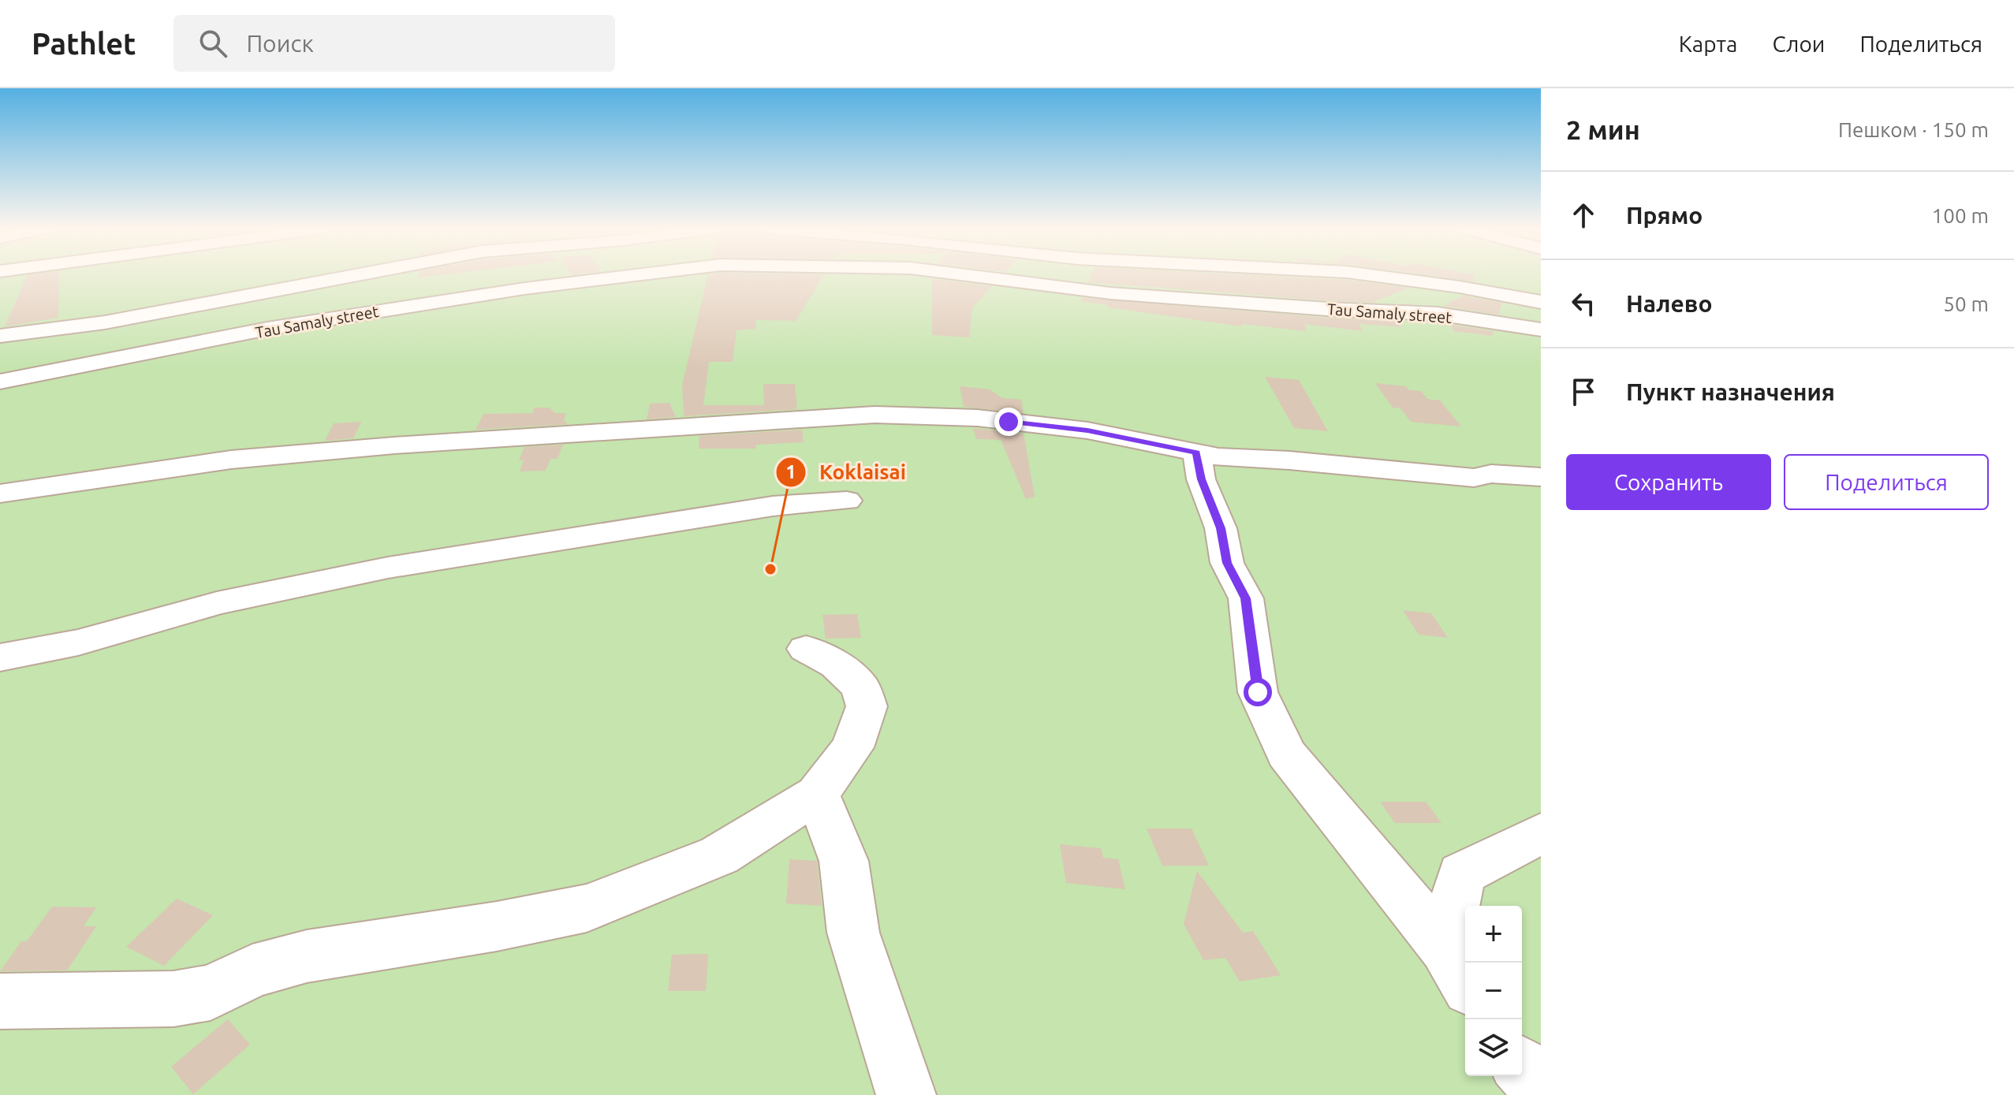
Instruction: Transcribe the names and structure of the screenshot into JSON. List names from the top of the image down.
{
  "streets": {
    "street": ["Tau Samaly street"]
  },
  "places": ["Koklaisai"],
  "page": {
    "header": "Pathlet",
    "search": "Поиск",
    "nav": ["Карта", "Слои", "Поделиться"],
    "heading": ["2 мин", "Пешком · 150 m"],
    "list": [
      ["Прямо", "100 m"],
      ["Налево", "50 m"],
      "Пункт назначения"
    ],
    "buttons": ["Сохранить", "Поделиться"],
    "map_buttons": ["+", "−"]
  }
}
